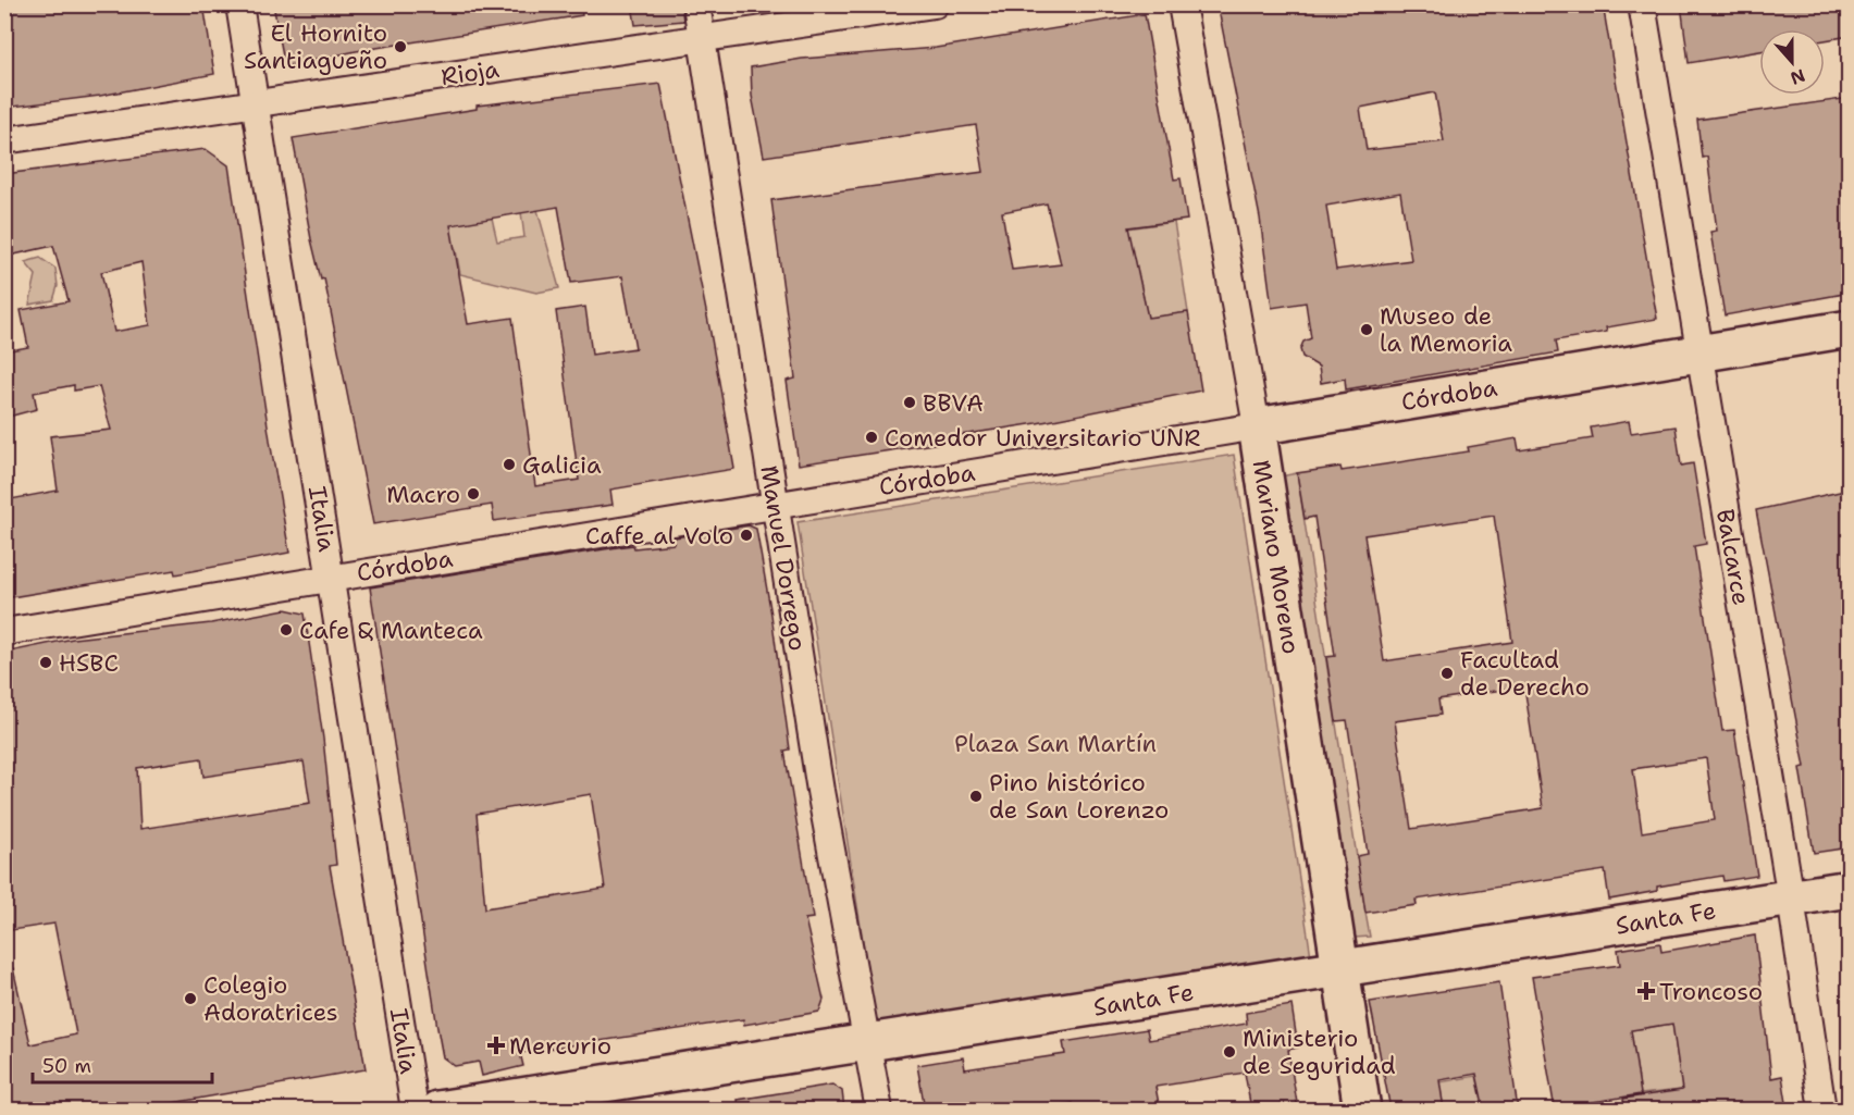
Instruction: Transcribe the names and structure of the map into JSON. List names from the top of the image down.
{
  "streets": {
    "main road": ["Córdoba", "Mariano Moreno", "Santa Fe"],
    "street": [
      "Rioja",
      "Italia",
      "Balcarce",
      "Manuel Dorrego"
    ]
  },
  "crossings": [
    ["Rioja", "Italia"],
    ["Rioja", "Manuel Dorrego"],
    ["Córdoba", "Italia"],
    ["Córdoba", "Mariano Moreno"],
    ["Córdoba", "Balcarce"],
    ["Córdoba", "Manuel Dorrego"],
    ["Mariano Moreno", "Santa Fe"],
    ["Balcarce", "Santa Fe"],
    ["Manuel Dorrego", "Santa Fe"]
  ],
  "parks": ["Plaza San Martín"],
  "places": {
    "other": [
      "El Hornito Santiagueño",
      "Museo de la Memoria",
      "BBVA",
      "Comedor Universitario UNR",
      "Galicia",
      "Macro",
      "Caffe al Volo",
      "Cafe & Manteca",
      "HSBC",
      "Facultad de Derecho",
      "Pino histórico de San Lorenzo",
      "Colegio Adoratrices",
      "Ministerio de Seguridad"
    ],
    "health": ["Troncoso", "Mercurio"]
  },
  "scale_bar": "50 m",
  "north": "bottom"
}
